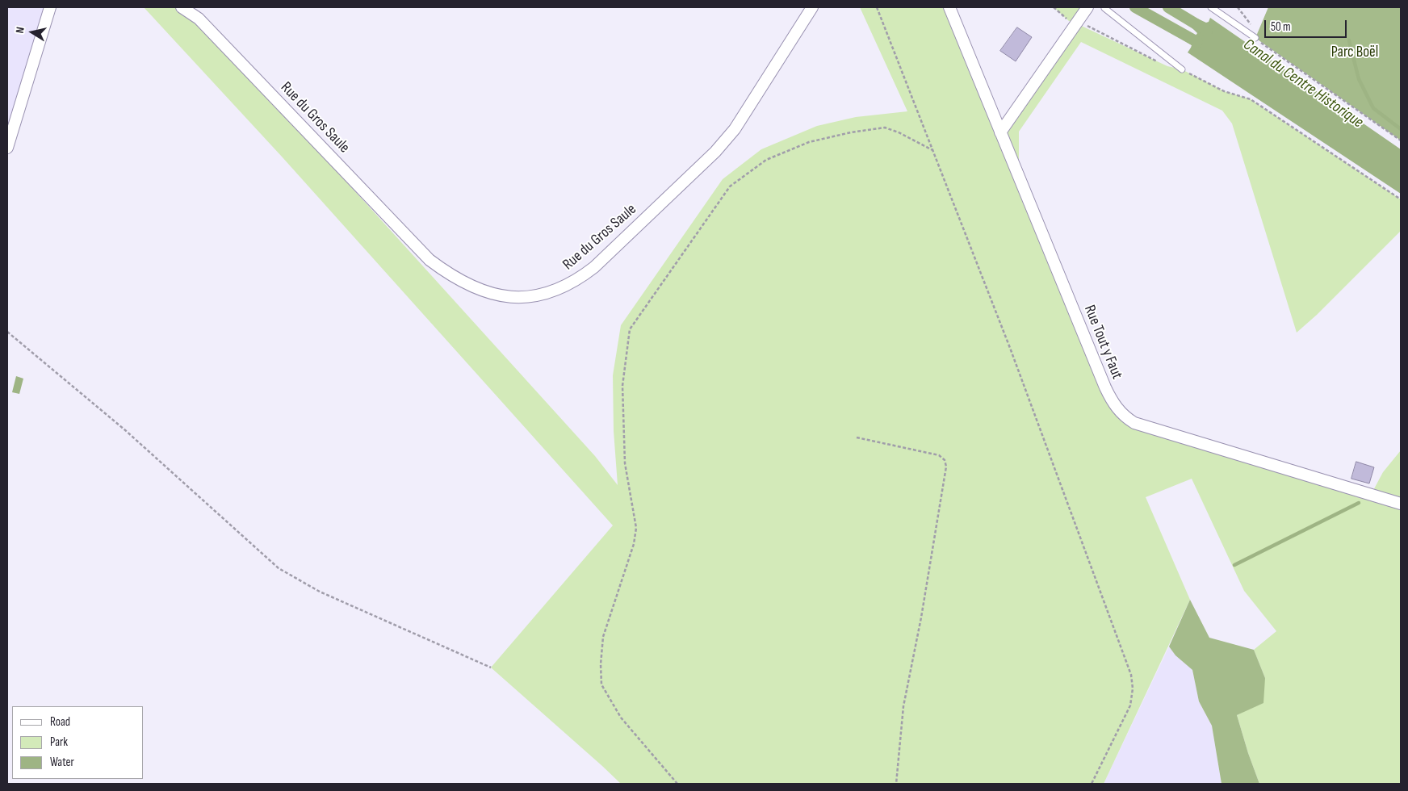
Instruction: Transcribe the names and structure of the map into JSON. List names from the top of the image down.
{
  "streets": {
    "street": ["Rue du Gros Saule", "Rue Tout y Faut"]
  },
  "water": ["Canal du Centre Historique"],
  "parks": ["Parc Boël"],
  "legend": ["Road", "Park", "Water"],
  "scale_bar": "50 m",
  "north": "left"
}
